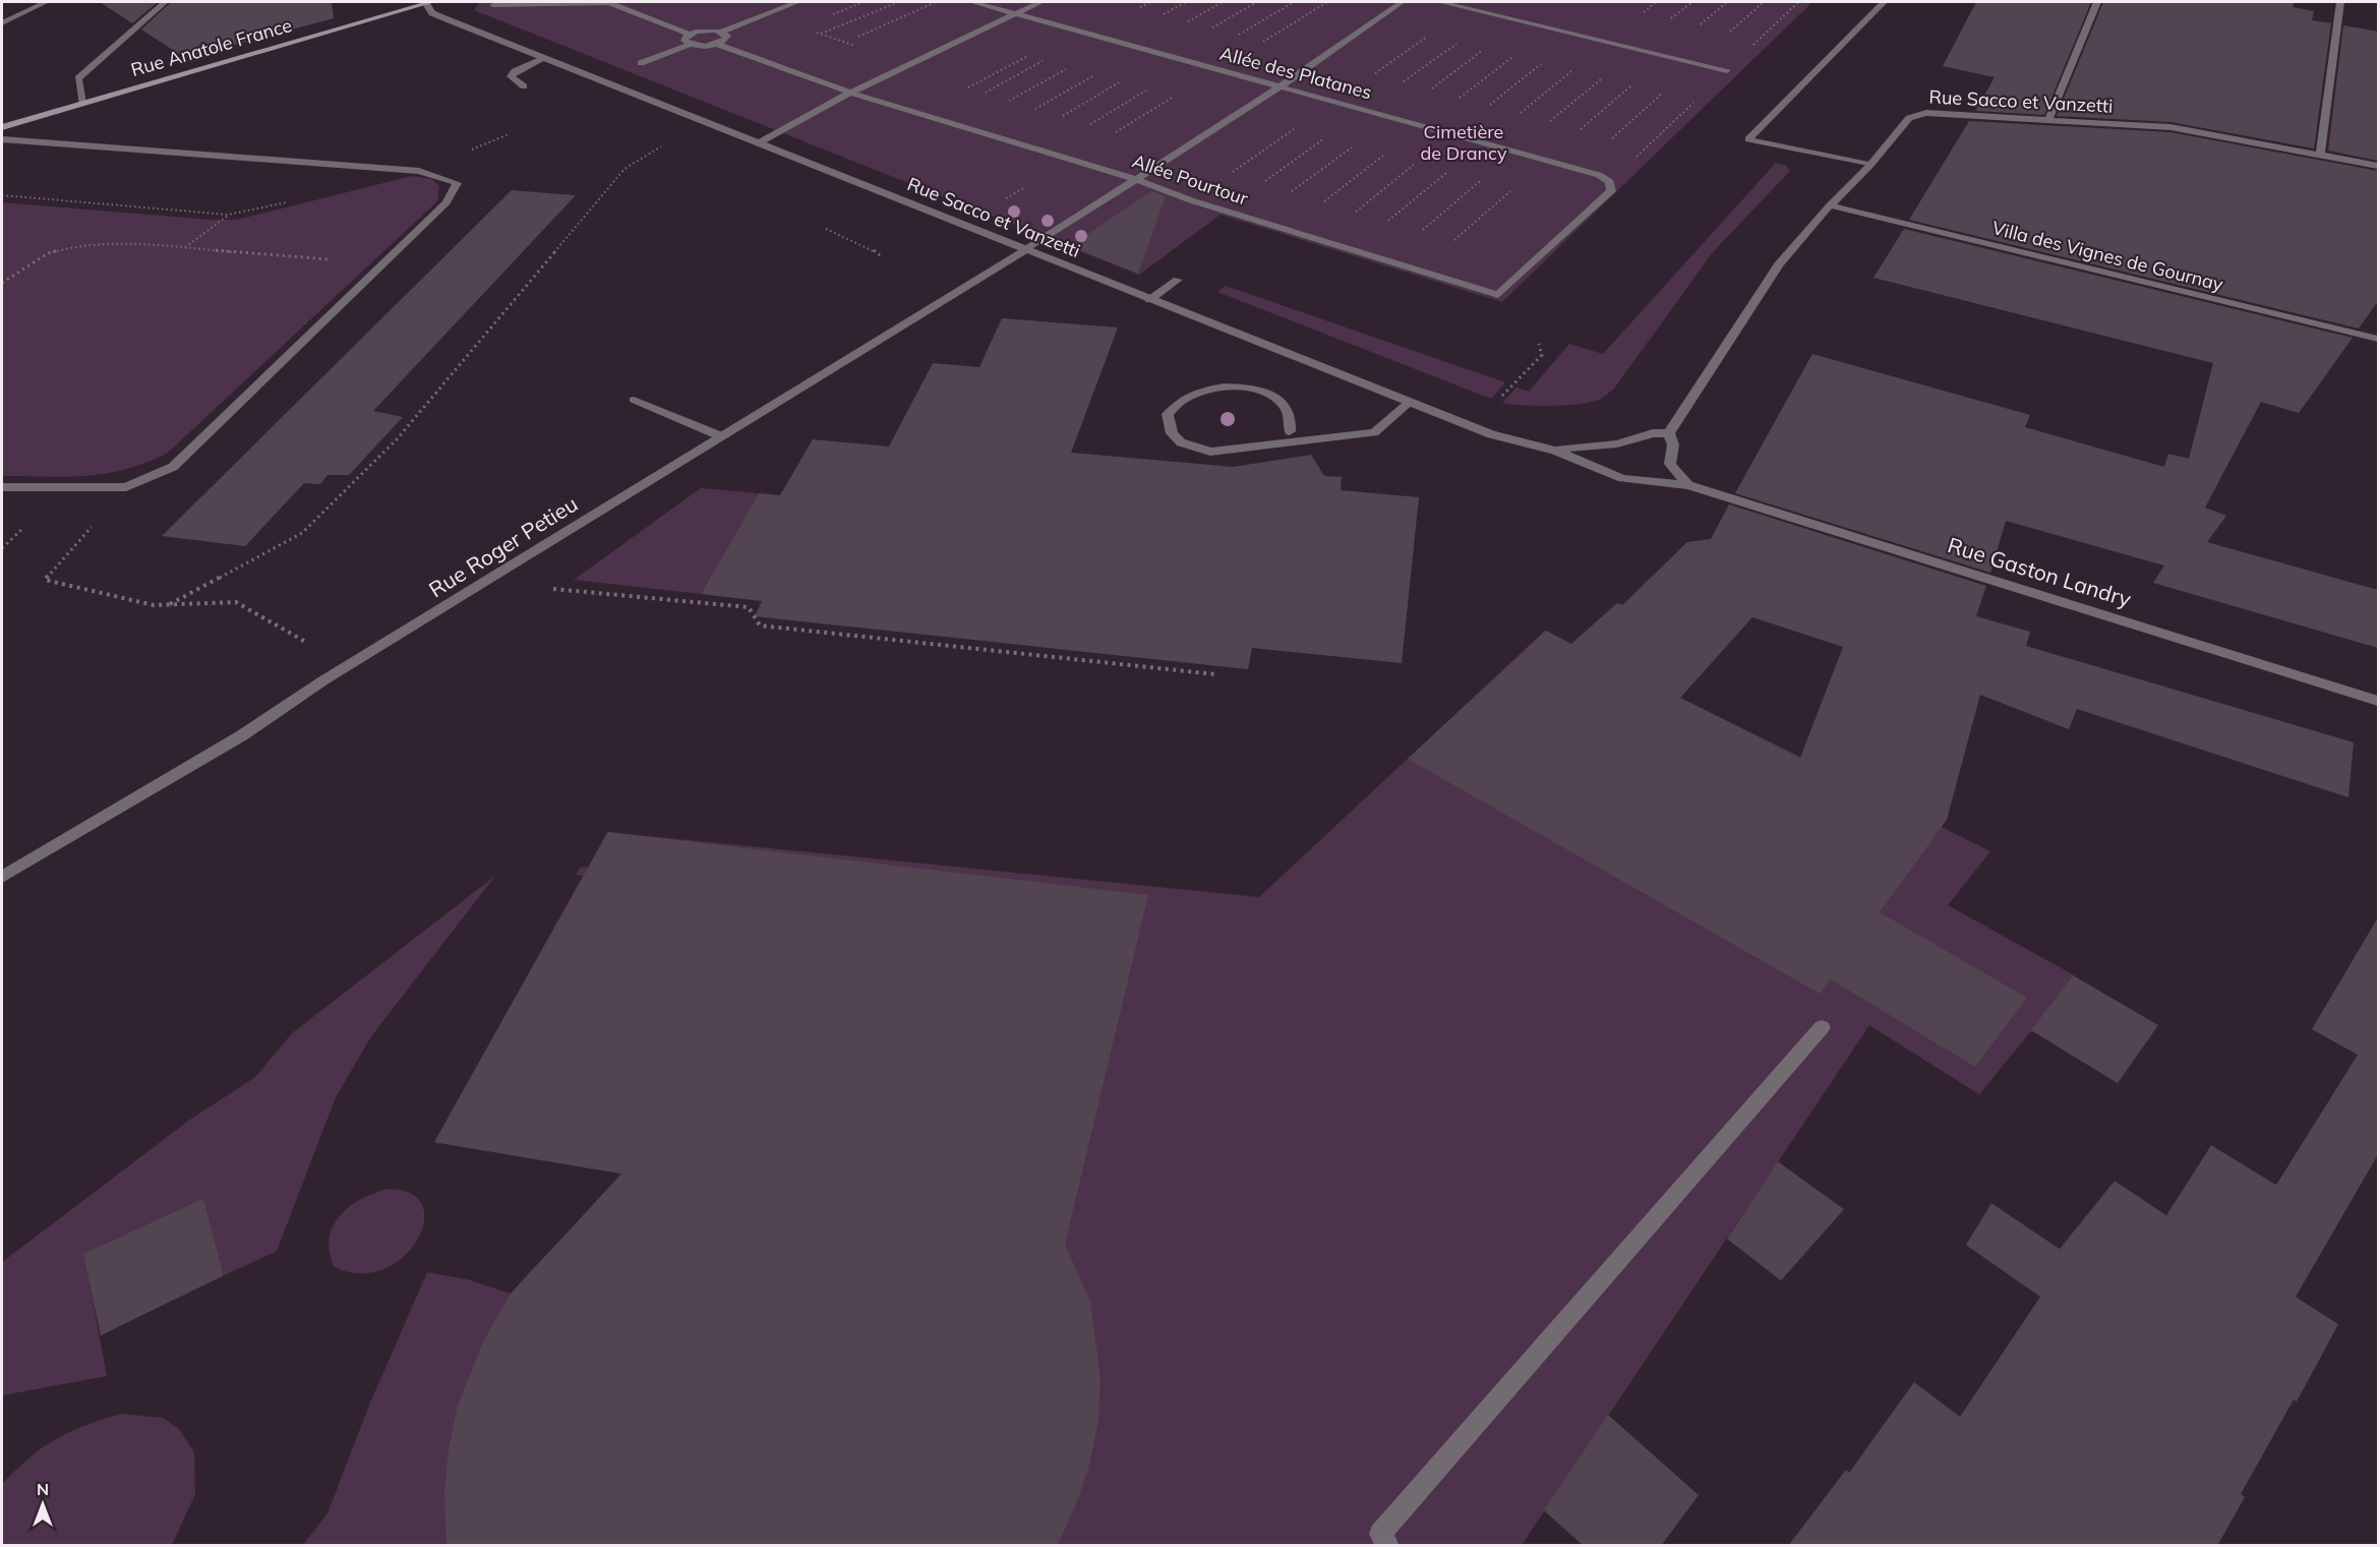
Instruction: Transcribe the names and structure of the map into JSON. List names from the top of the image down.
{
  "streets": {
    "main road": ["Rue Anatole France"],
    "street": [
      "Allée des Platanes",
      "Rue Sacco et Vanzetti",
      "Allée Pourtour",
      "Villa des Vignes de Gournay",
      "Rue Roger Petieu",
      "Rue Gaston Landry"
    ]
  },
  "crossings": [
    ["Rue Anatole France", "Rue Sacco et Vanzetti"],
    ["Allée des Platanes", "Allée Pourtour"],
    ["Allée des Platanes", "Rue Roger Petieu"],
    ["Rue Sacco et Vanzetti", "Villa des Vignes de Gournay"],
    ["Rue Sacco et Vanzetti", "Rue Roger Petieu"],
    ["Rue Sacco et Vanzetti", "Rue Gaston Landry"],
    ["Allée Pourtour", "Rue Roger Petieu"]
  ],
  "parks": ["Cimetière de Drancy"],
  "north": "top"
}
